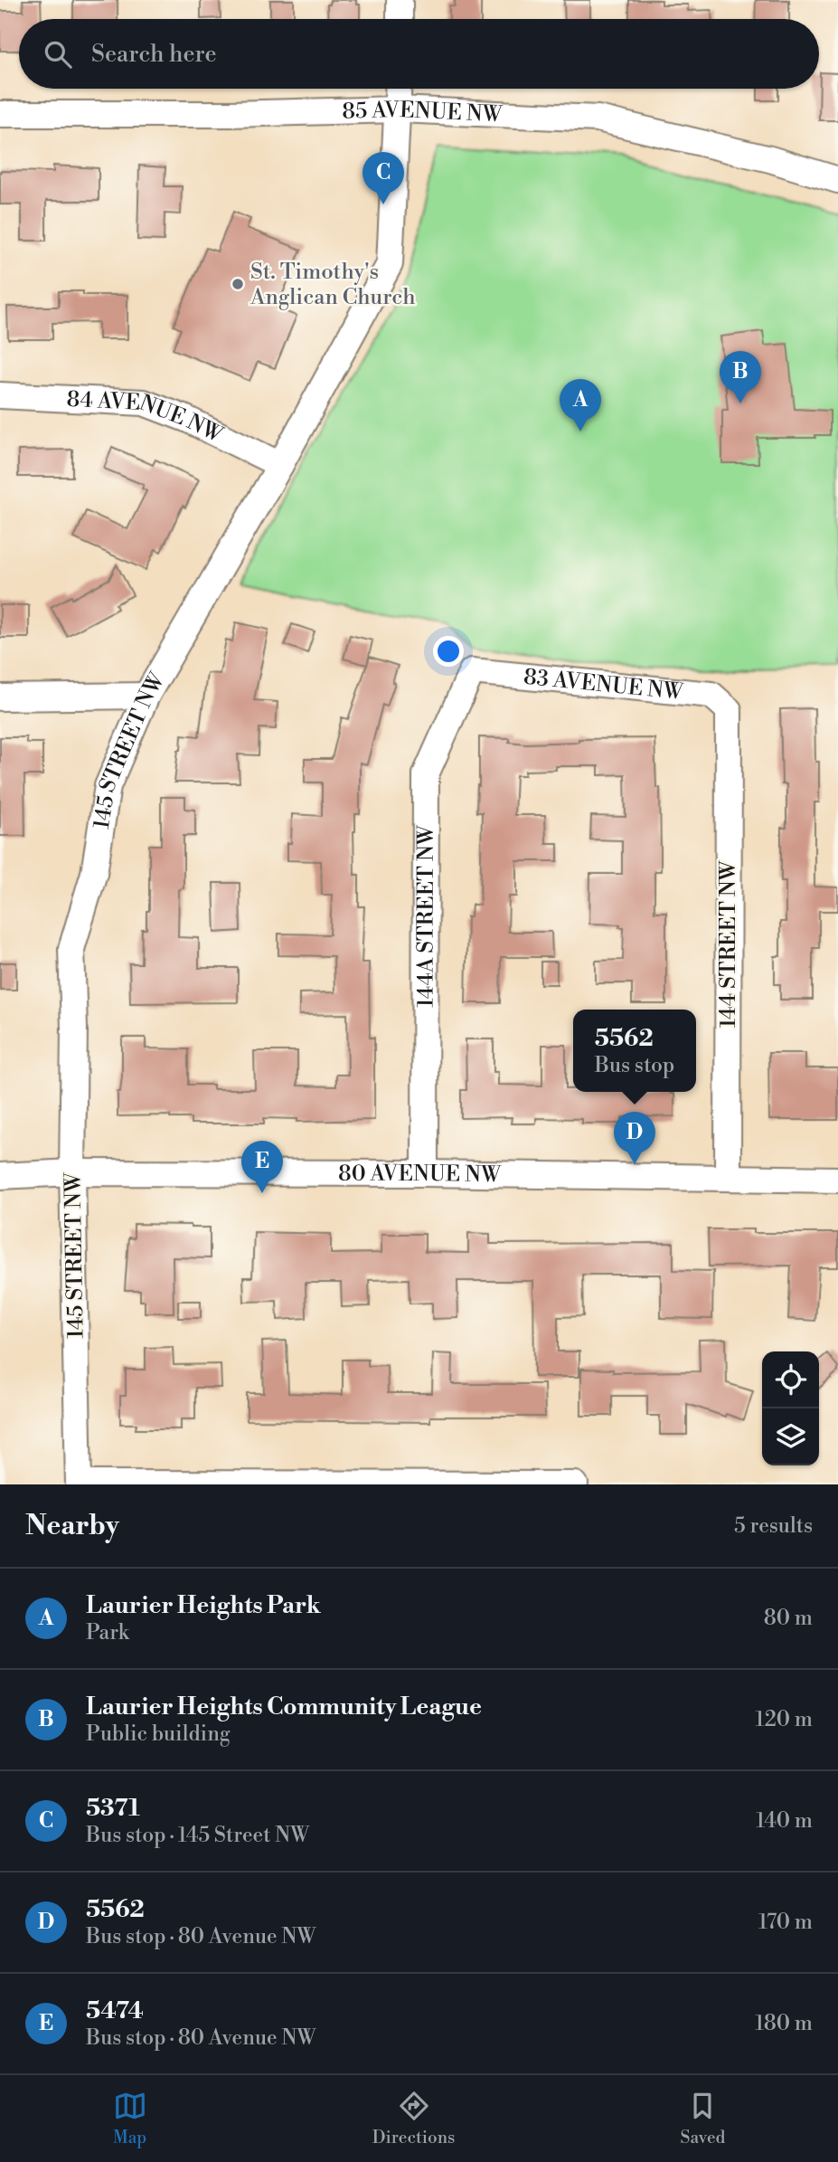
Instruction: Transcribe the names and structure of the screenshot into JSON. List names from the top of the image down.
{
  "streets": {
    "street": [
      "85 AVENUE NW",
      "84 AVENUE NW",
      "83 AVENUE NW",
      "145 STREET NW",
      "144A STREET NW",
      "144 STREET NW",
      "80 AVENUE NW"
    ]
  },
  "crossings": [
    ["85 AVENUE NW", "145 STREET NW"],
    ["84 AVENUE NW", "145 STREET NW"],
    ["83 AVENUE NW", "144A STREET NW"],
    ["83 AVENUE NW", "144 STREET NW"],
    ["145 STREET NW", "80 AVENUE NW"],
    ["144A STREET NW", "80 AVENUE NW"],
    ["144 STREET NW", "80 AVENUE NW"]
  ],
  "places": ["St. Timothy's Anglican Church"],
  "page": {
    "search": "Search here",
    "pins": [
      "C",
      "B",
      "A",
      "D",
      "E"
    ],
    "popup": ["5562", "Bus stop"],
    "heading": ["Nearby", "5 results"],
    "list": [
      {
        "mark": "A",
        "name": "Laurier Heights Park",
        "note": "Park",
        "value": "80 m"
      },
      {
        "mark": "B",
        "name": "Laurier Heights Community League",
        "note": "Public building",
        "value": "120 m"
      },
      {
        "mark": "C",
        "name": "5371",
        "note": "Bus stop · 145 Street NW",
        "value": "140 m"
      },
      {
        "mark": "D",
        "name": "5562",
        "note": "Bus stop · 80 Avenue NW",
        "value": "170 m"
      },
      {
        "mark": "E",
        "name": "5474",
        "note": "Bus stop · 80 Avenue NW",
        "value": "180 m"
      }
    ],
    "nav": ["Map", "Directions", "Saved"]
  }
}
